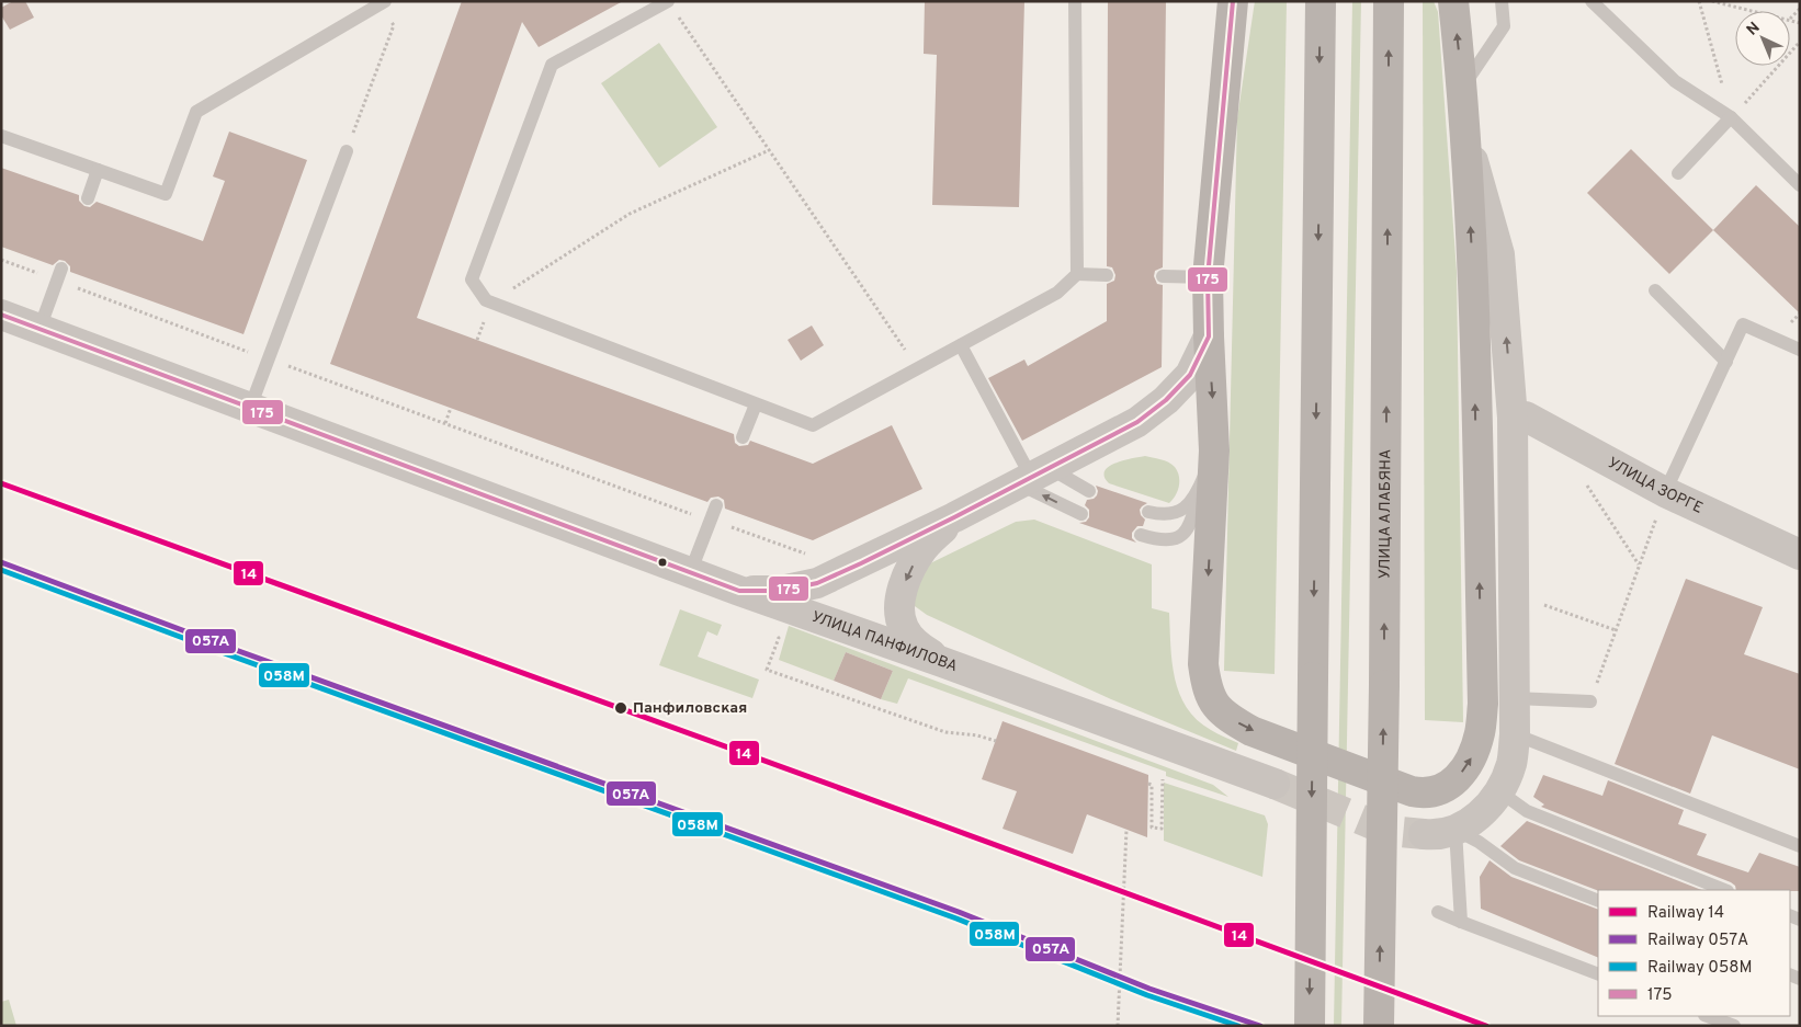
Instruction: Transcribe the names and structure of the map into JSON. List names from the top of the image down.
{
  "streets": {
    "main road": ["УЛИЦА АЛАБЯНА"],
    "street": ["УЛИЦА ЗОРГЕ", "УЛИЦА ПАНФИЛОВА"]
  },
  "places": ["Панфиловская"],
  "lines": [
    "transit line 175",
    "rail line 14",
    "rail line 057А",
    "rail line 058М"
  ],
  "legend": [
    "Railway 14",
    "Railway 057А",
    "Railway 058М",
    "175"
  ],
  "north": "top left"
}
